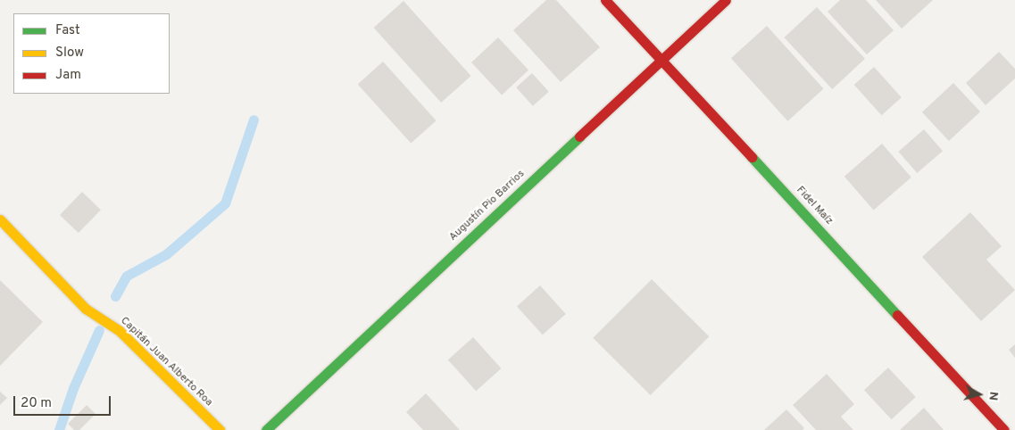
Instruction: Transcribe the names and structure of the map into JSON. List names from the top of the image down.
{
  "streets": {
    "street": ["Augustín Pio Barrios", "Fidel Maíz", "Capitán Juan Alberto Roa"]
  },
  "crossings": [
    ["Augustín Pio Barrios", "Fidel Maíz"]
  ],
  "legend": ["Fast", "Slow", "Jam"],
  "scale_bar": "20 m",
  "north": "right"
}
